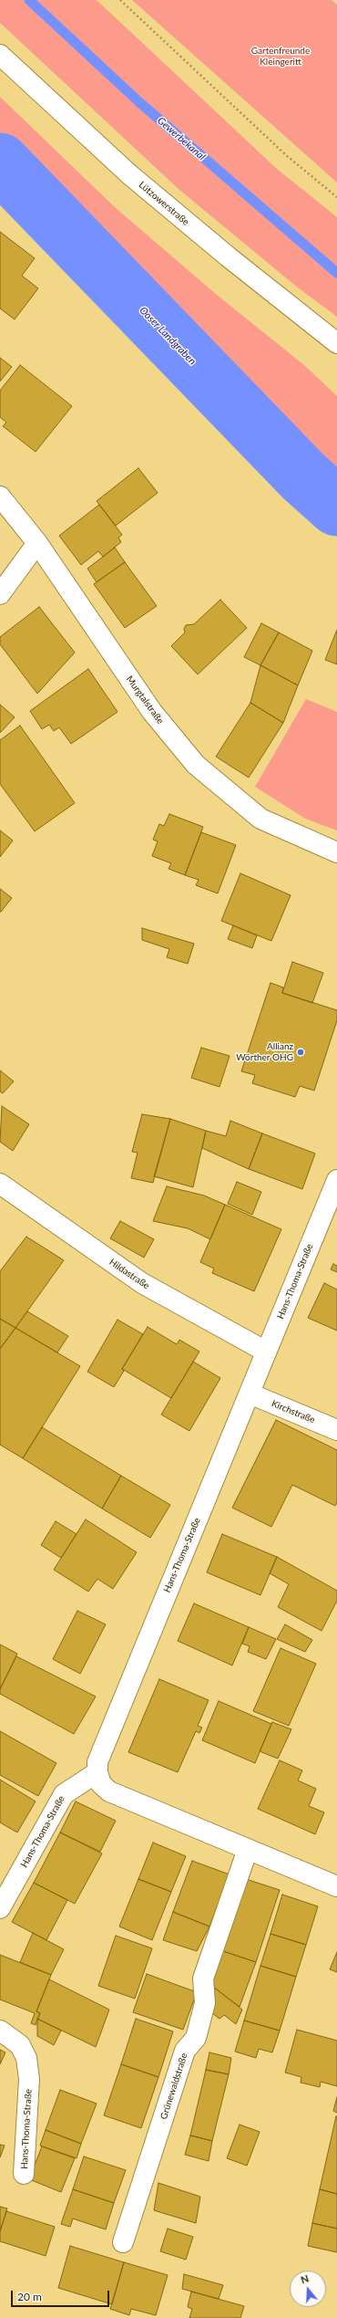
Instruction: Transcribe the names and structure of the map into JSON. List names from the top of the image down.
{
  "streets": {
    "street": [
      "Lützowerstraße",
      "Murgtalstraße",
      "Hildastraße",
      "Hans-Thoma-Straße",
      "Kirchstraße",
      "Grünewaldstraße"
    ]
  },
  "crossings": [
    ["Hildastraße", "Hans-Thoma-Straße"],
    ["Hans-Thoma-Straße", "Kirchstraße"]
  ],
  "water": ["Gewerbekanal", "Ooser Landgraben"],
  "parks": ["Gartenfreunde Kleingeritt"],
  "places": ["Allianz Wörther OHG"],
  "scale_bar": "20 m",
  "north": "top"
}
